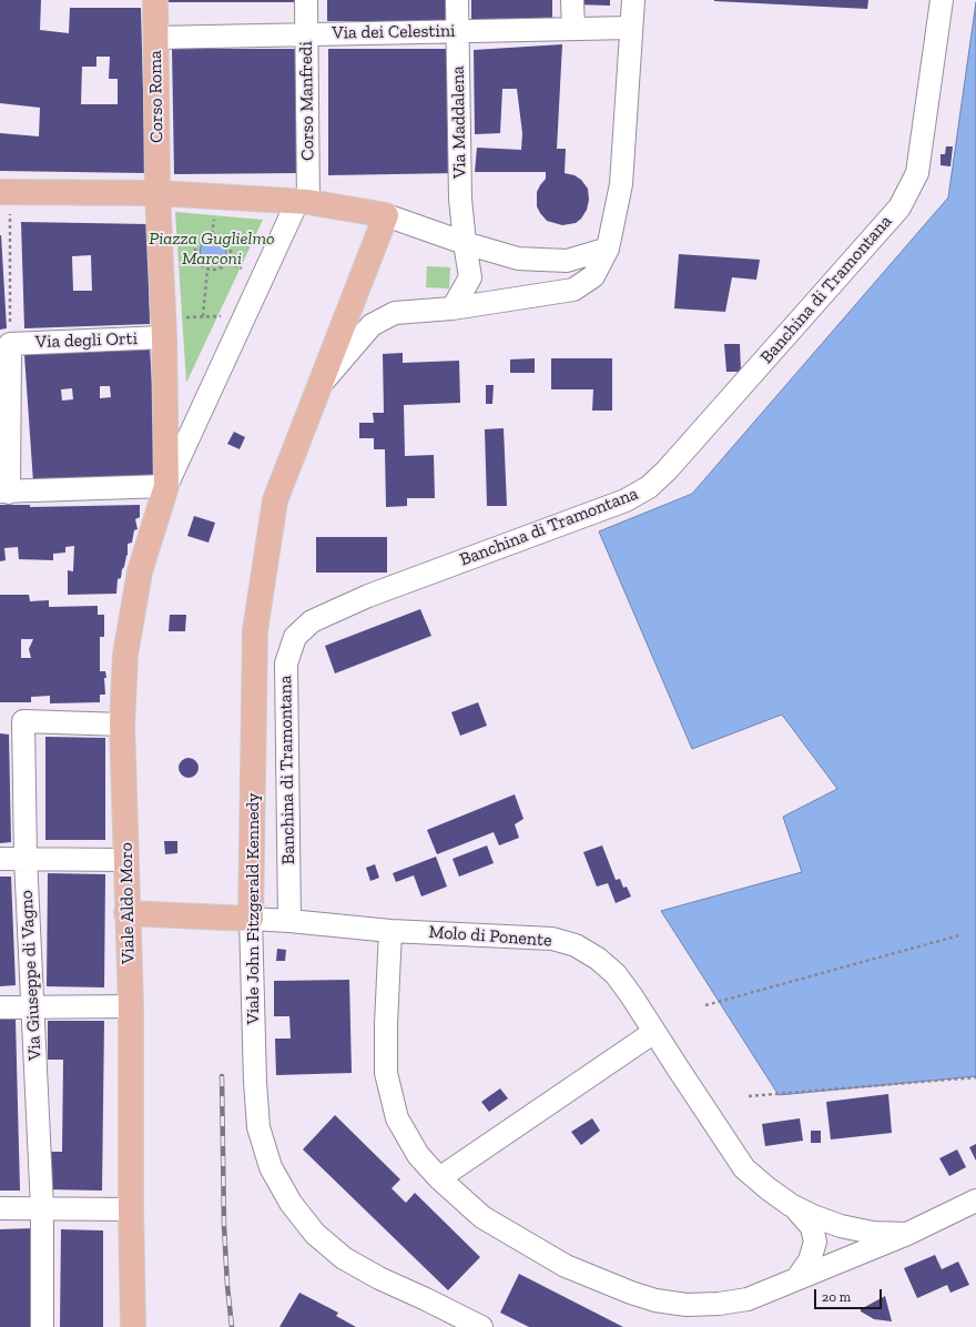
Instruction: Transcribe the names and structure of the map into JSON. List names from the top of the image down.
{
  "streets": {
    "main road": ["Corso Roma", "Viale Aldo Moro", "Viale John Fitzgerald Kennedy"],
    "street": [
      "Via dei Celestini",
      "Corso Manfredi",
      "Via Maddalena",
      "Banchina di Tramontana",
      "Via degli Orti",
      "Molo di Ponente",
      "Via Giuseppe di Vagno"
    ]
  },
  "crossings": [
    ["Via dei Celestini", "Corso Roma"],
    ["Via dei Celestini", "Corso Manfredi"],
    ["Via dei Celestini", "Via Maddalena"],
    ["Banchina di Tramontana", "Molo di Ponente"],
    ["Viale Aldo Moro", "Via Giuseppe di Vagno"],
    ["Viale John Fitzgerald Kennedy", "Molo di Ponente"]
  ],
  "parks": ["Piazza Guglielmo Marconi"],
  "scale_bar": "20 m"
}
